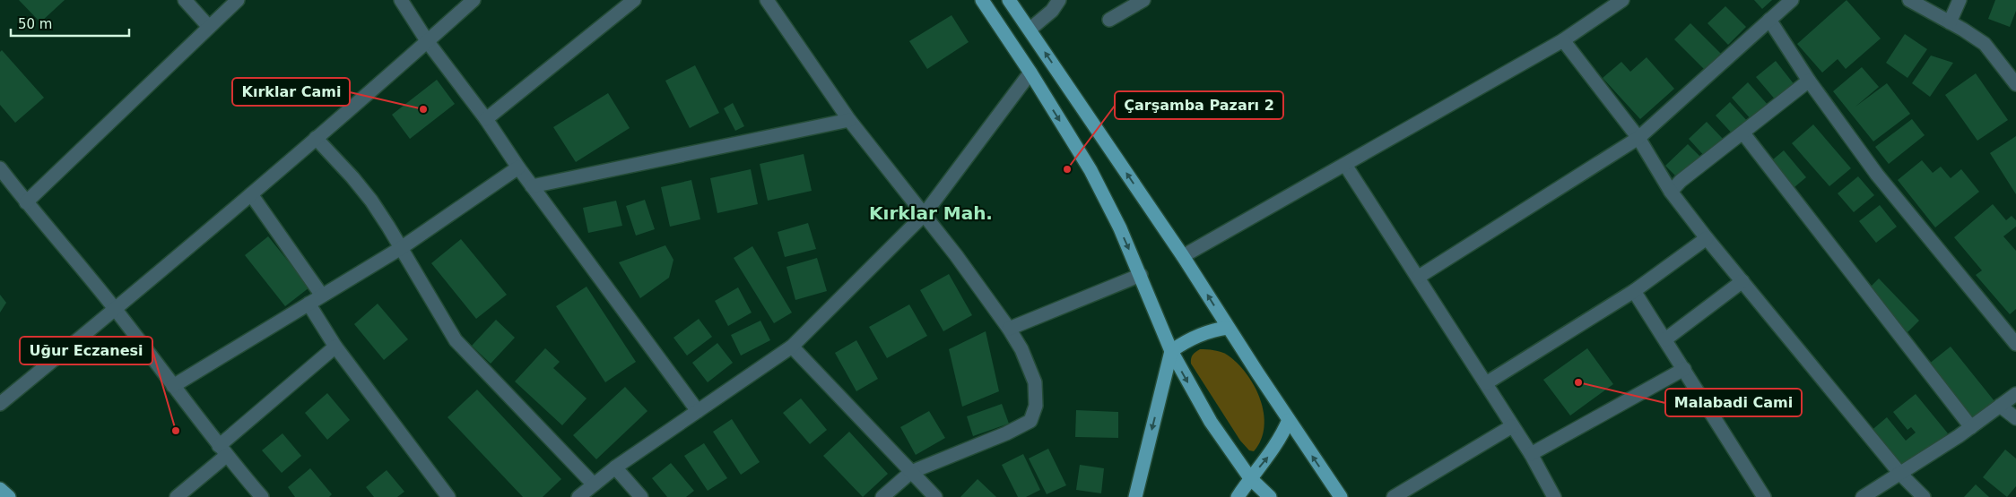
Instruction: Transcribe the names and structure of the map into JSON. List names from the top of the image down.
{
  "districts": ["Kırklar Mah."],
  "places": [
    "Kırklar Cami",
    "Çarşamba Pazarı 2",
    "Malabadi Cami",
    "Uğur Eczanesi"
  ],
  "scale_bar": "50 m"
}
